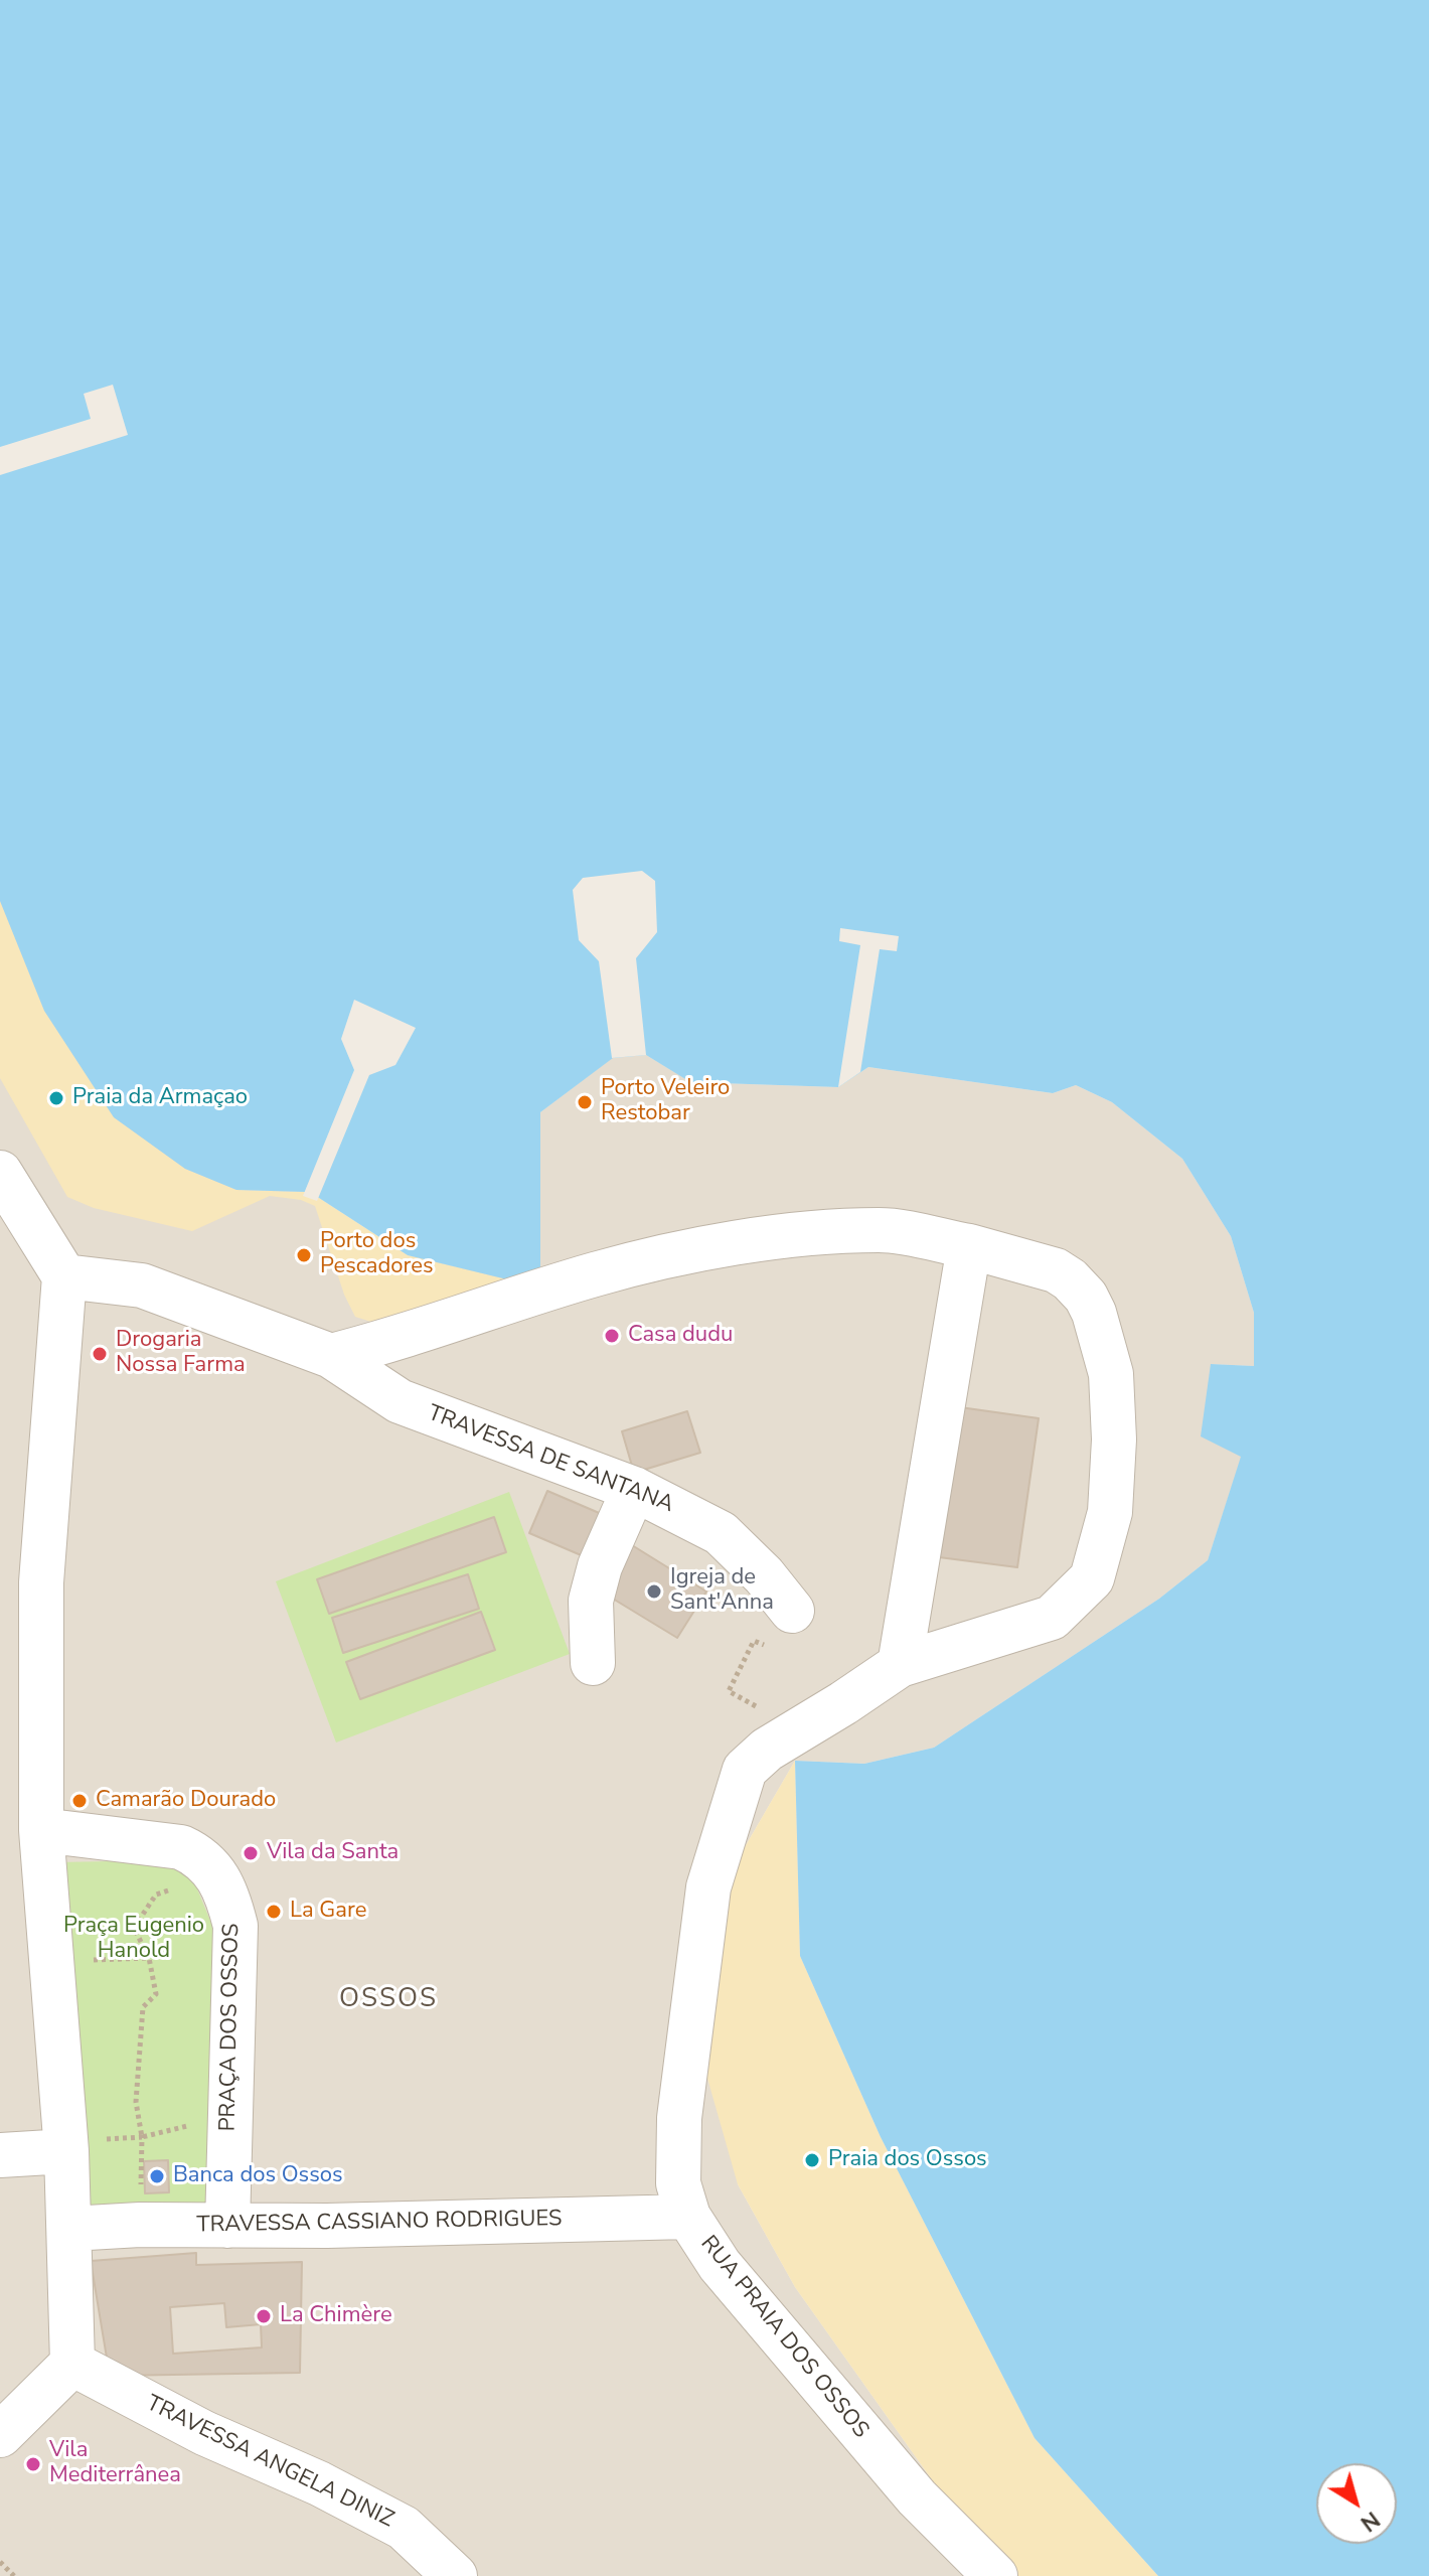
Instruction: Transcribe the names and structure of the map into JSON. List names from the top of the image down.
{
  "streets": {
    "street": [
      "TRAVESSA DE SANTANA",
      "PRAÇA DOS OSSOS",
      "TRAVESSA CASSIANO RODRIGUES",
      "RUA PRAIA DOS OSSOS",
      "TRAVESSA ANGELA DINIZ"
    ]
  },
  "crossings": [
    ["PRAÇA DOS OSSOS", "TRAVESSA CASSIANO RODRIGUES"],
    ["TRAVESSA CASSIANO RODRIGUES", "RUA PRAIA DOS OSSOS"]
  ],
  "districts": ["OSSOS"],
  "parks": ["Praça Eugenio Hanold"],
  "places": [
    "Praia da Armaçao",
    "Porto Veleiro Restobar",
    "Porto dos Pescadores",
    "Casa dudu",
    "Drogaria Nossa Farma",
    "Igreja de Sant'Anna",
    "Camarão Dourado",
    "Vila da Santa",
    "La Gare",
    "Praia dos Ossos",
    "Banca dos Ossos",
    "La Chimère",
    "Vila Mediterrânea"
  ],
  "north": "bottom right"
}
